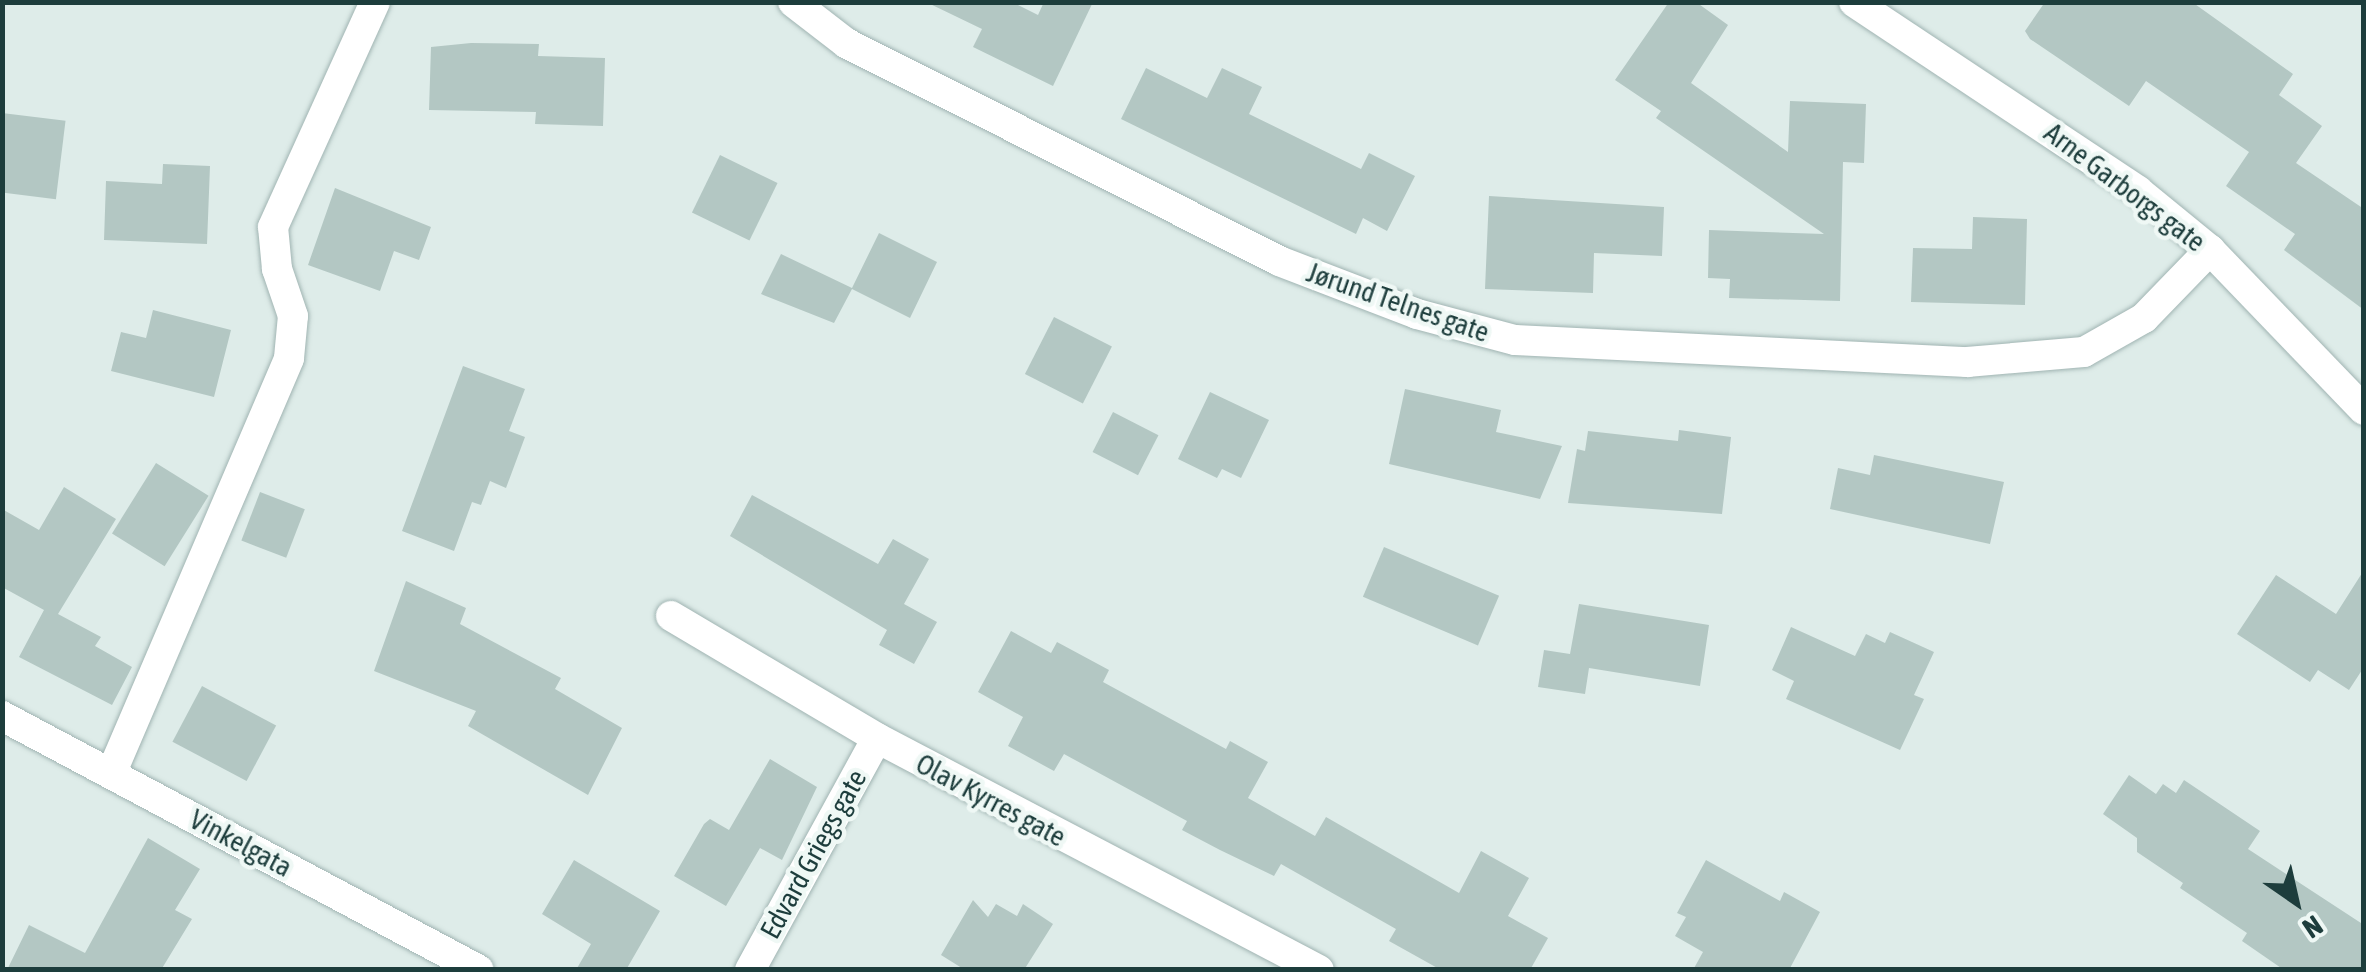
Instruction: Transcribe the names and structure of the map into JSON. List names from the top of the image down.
{
  "streets": {
    "street": [
      "Arne Garborgs gate",
      "Jørund Telnes gate",
      "Olav Kyrres gate",
      "Vinkelgata",
      "Edvard Griegs gate"
    ]
  },
  "crossings": [
    ["Arne Garborgs gate", "Jørund Telnes gate"],
    ["Olav Kyrres gate", "Edvard Griegs gate"]
  ],
  "north": "bottom right"
}
